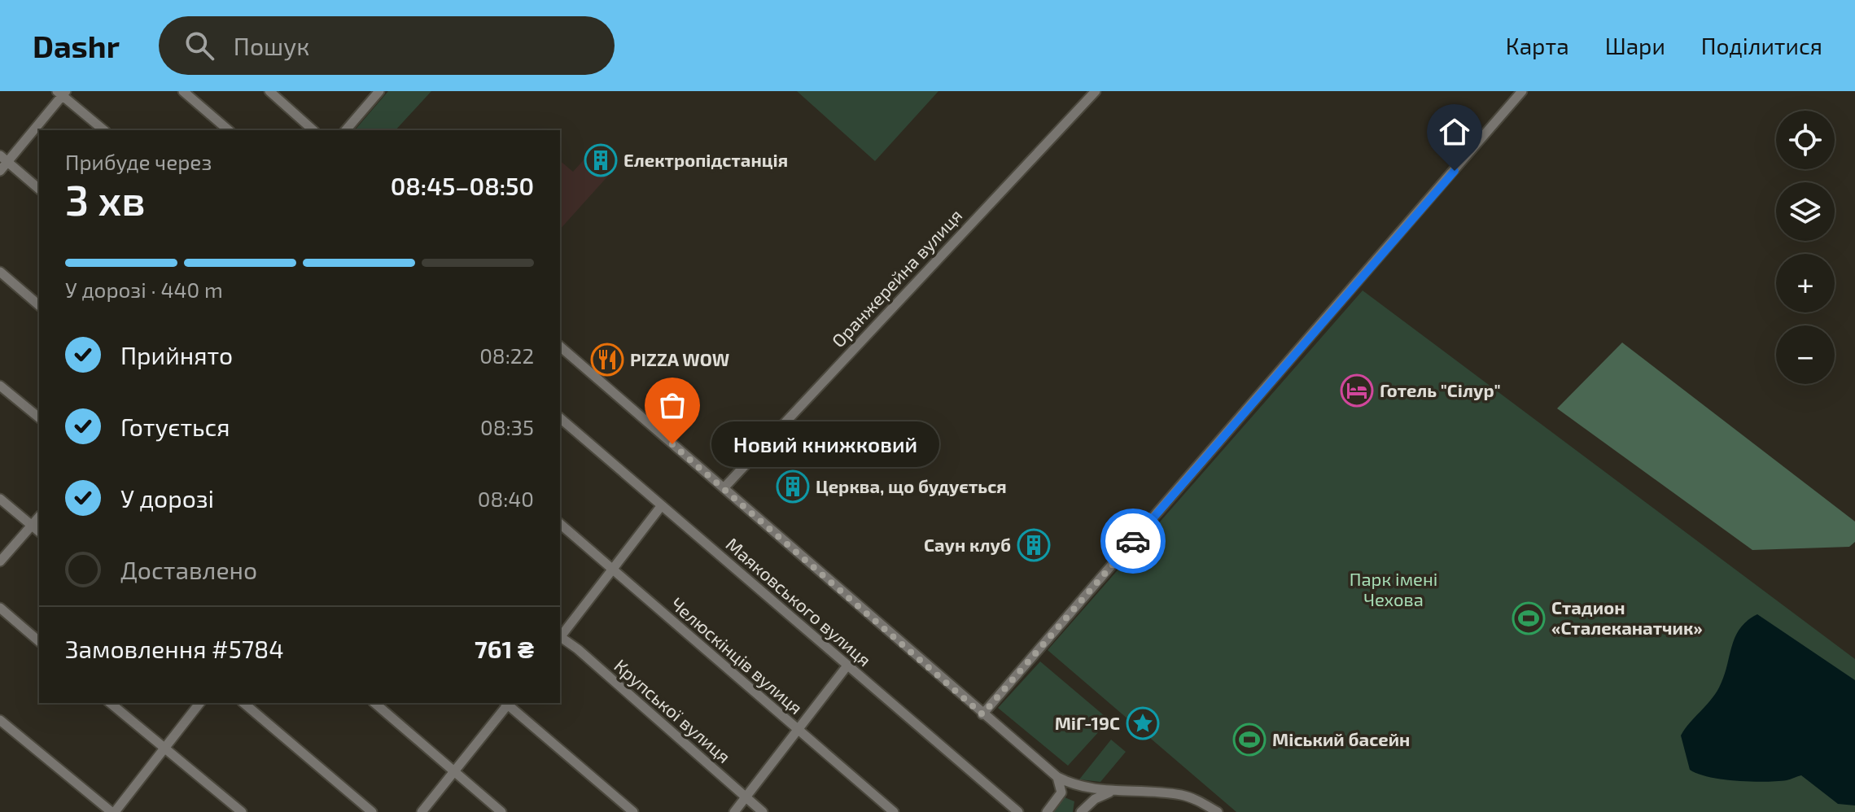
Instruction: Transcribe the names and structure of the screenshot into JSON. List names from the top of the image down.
{
  "streets": {
    "street": [
      "Оранжерейна вулиця",
      "Маяковського вулиця",
      "Челюскінців вулиця",
      "Крупської вулиця"
    ]
  },
  "parks": ["Парк імені Чехова"],
  "places": {
    "building": ["Електропідстанція", "Церква, що будується", "Саун клуб"],
    "restaurant": ["PIZZA WOW"],
    "hotel": ["Готель \"Сілур\""],
    "other": ["Новий книжковий"],
    "sports": ["Стадион «Сталеканатчик»", "Міський басейн"],
    "place": ["МіГ-19С"]
  },
  "page": {
    "header": "Dashr",
    "search": "Пошук",
    "nav": ["Карта", "Шари", "Поділитися"],
    "map_buttons": ["+", "−"],
    "heading": ["3 хв", "Прибуде через", "08:45–08:50"],
    "panel": ["Замовлення #5784", "761 ₴"],
    "bar": "У дорозі · 440 m",
    "list": [
      ["Прийнято", "08:22"],
      ["Готується", "08:35"],
      ["У дорозі", "08:40"],
      "Доставлено"
    ],
    "bubble": "Новий книжковий"
  }
}
